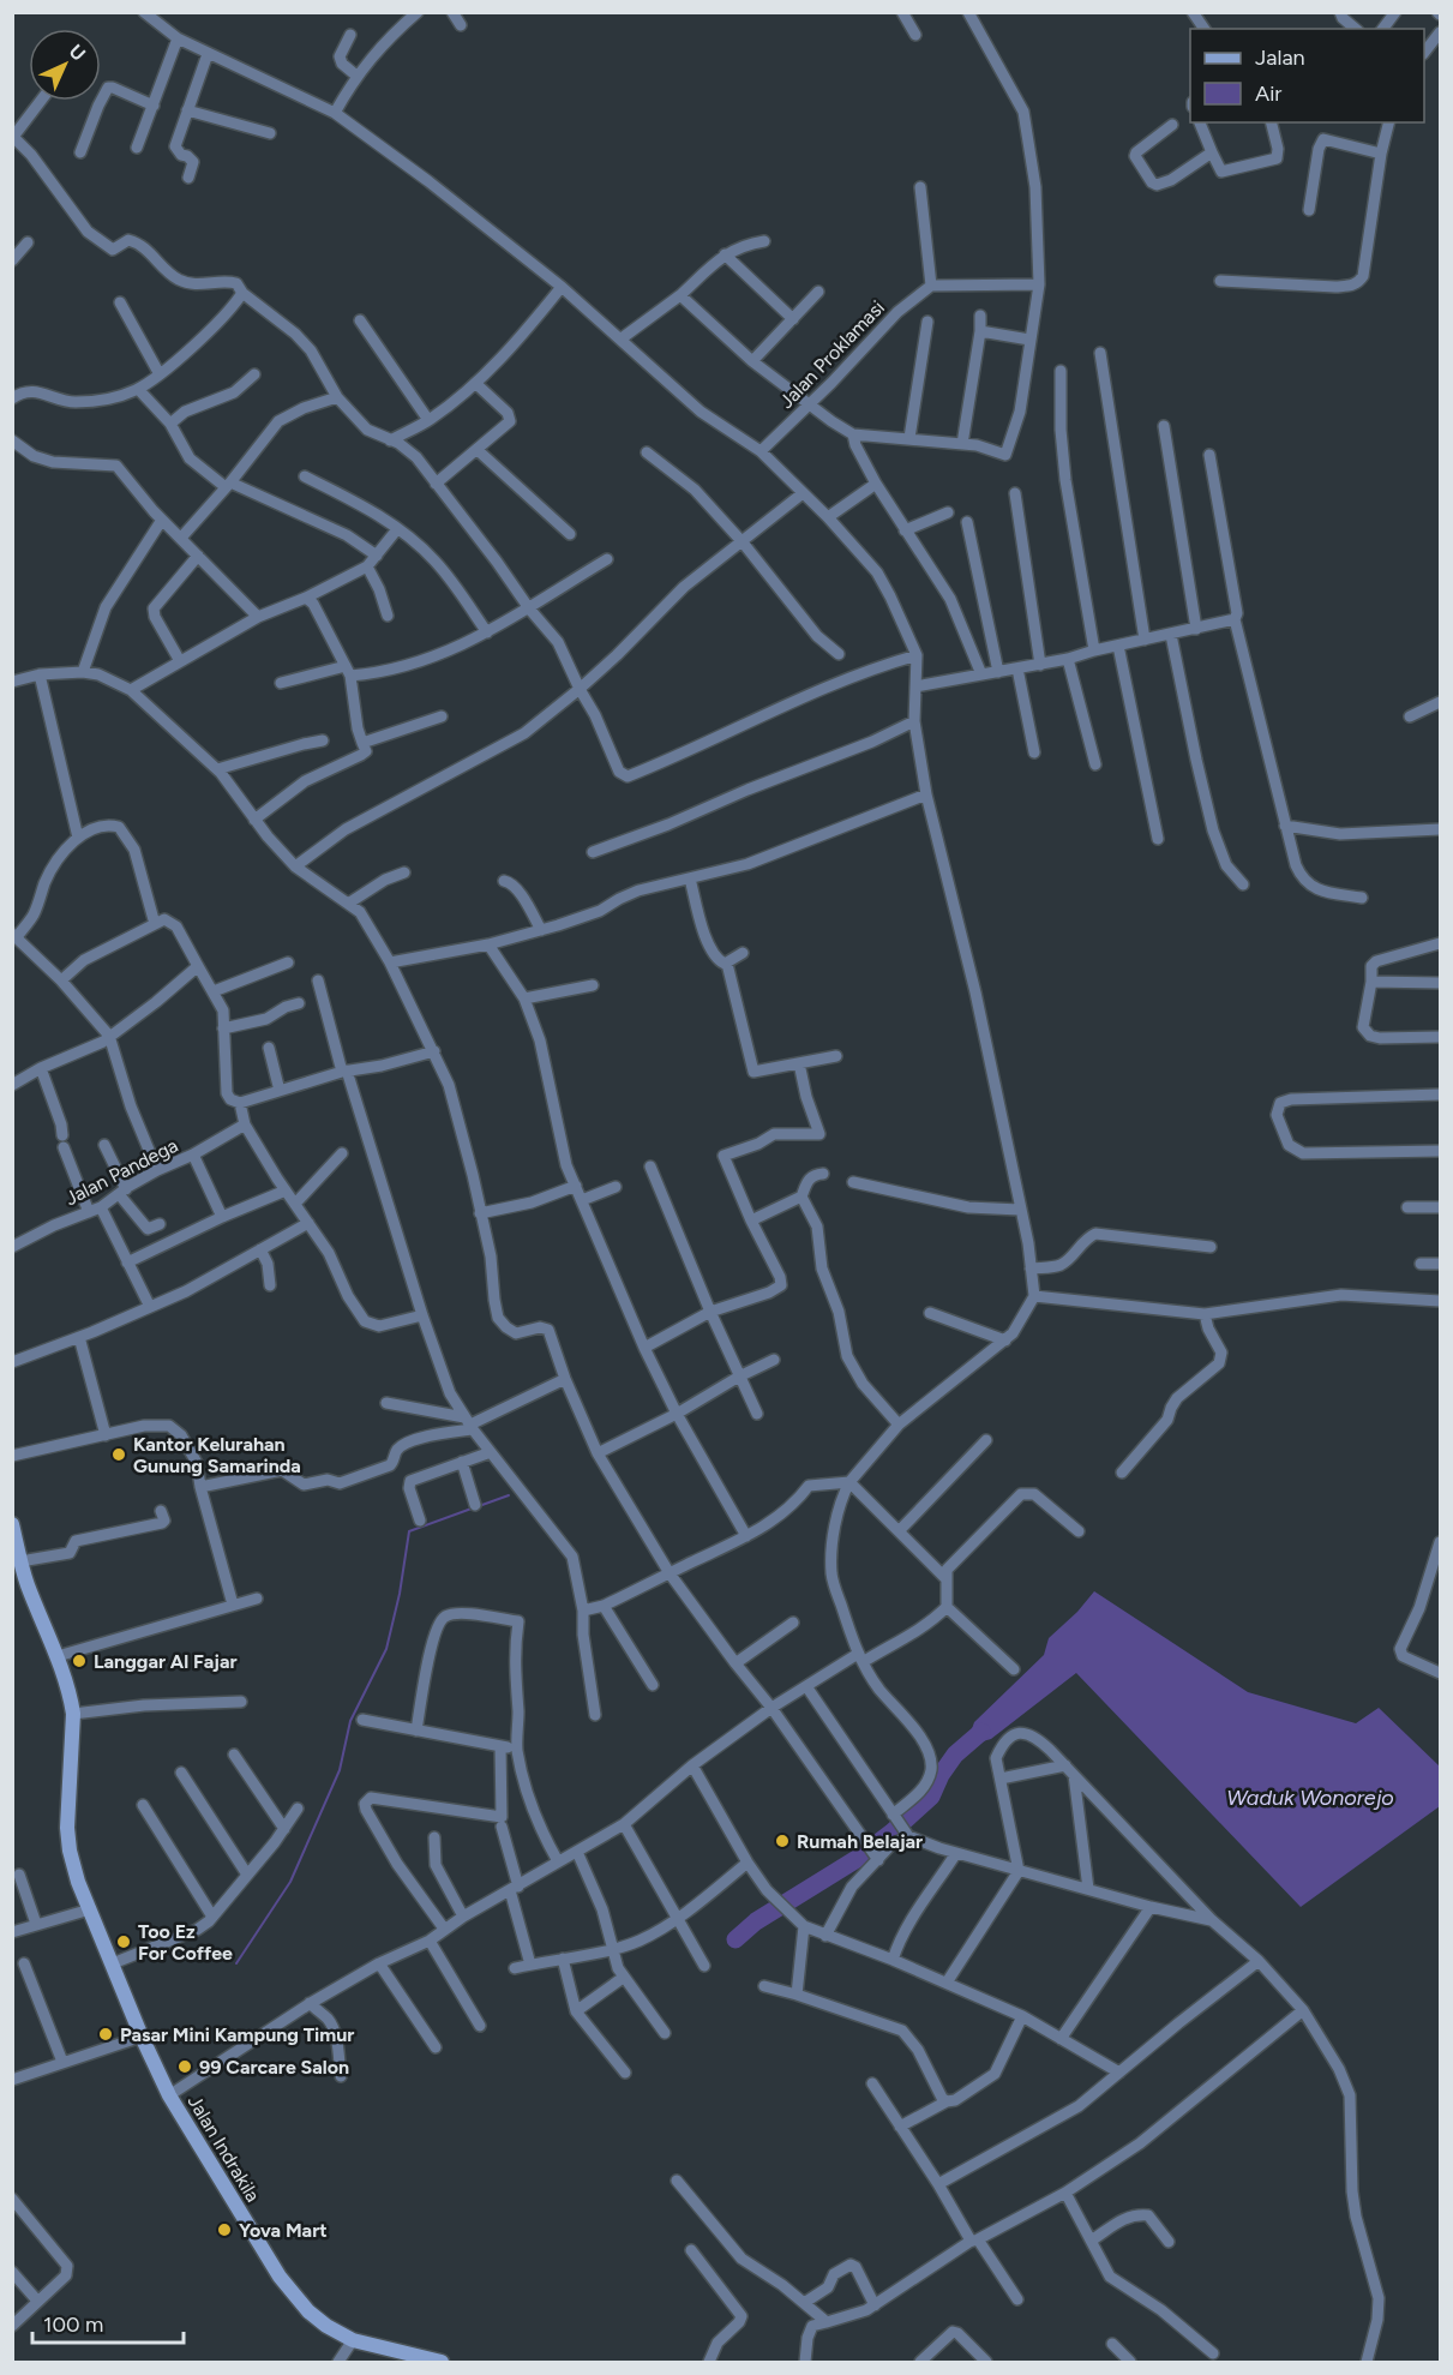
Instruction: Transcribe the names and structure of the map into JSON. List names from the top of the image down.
{
  "streets": {
    "street": ["Jalan Proklamasi", "Jalan Pandega", "Jalan Indrakila"]
  },
  "water": ["Waduk Wonorejo"],
  "places": [
    "Kantor Kelurahan Gunung Samarinda",
    "Langgar Al Fajar",
    "Rumah Belajar",
    "Too Ez For Coffee",
    "Pasar Mini Kampung Timur",
    "99 Carcare Salon",
    "Yova Mart"
  ],
  "legend": ["Jalan", "Air"],
  "scale_bar": "100 m",
  "north": "top right"
}
